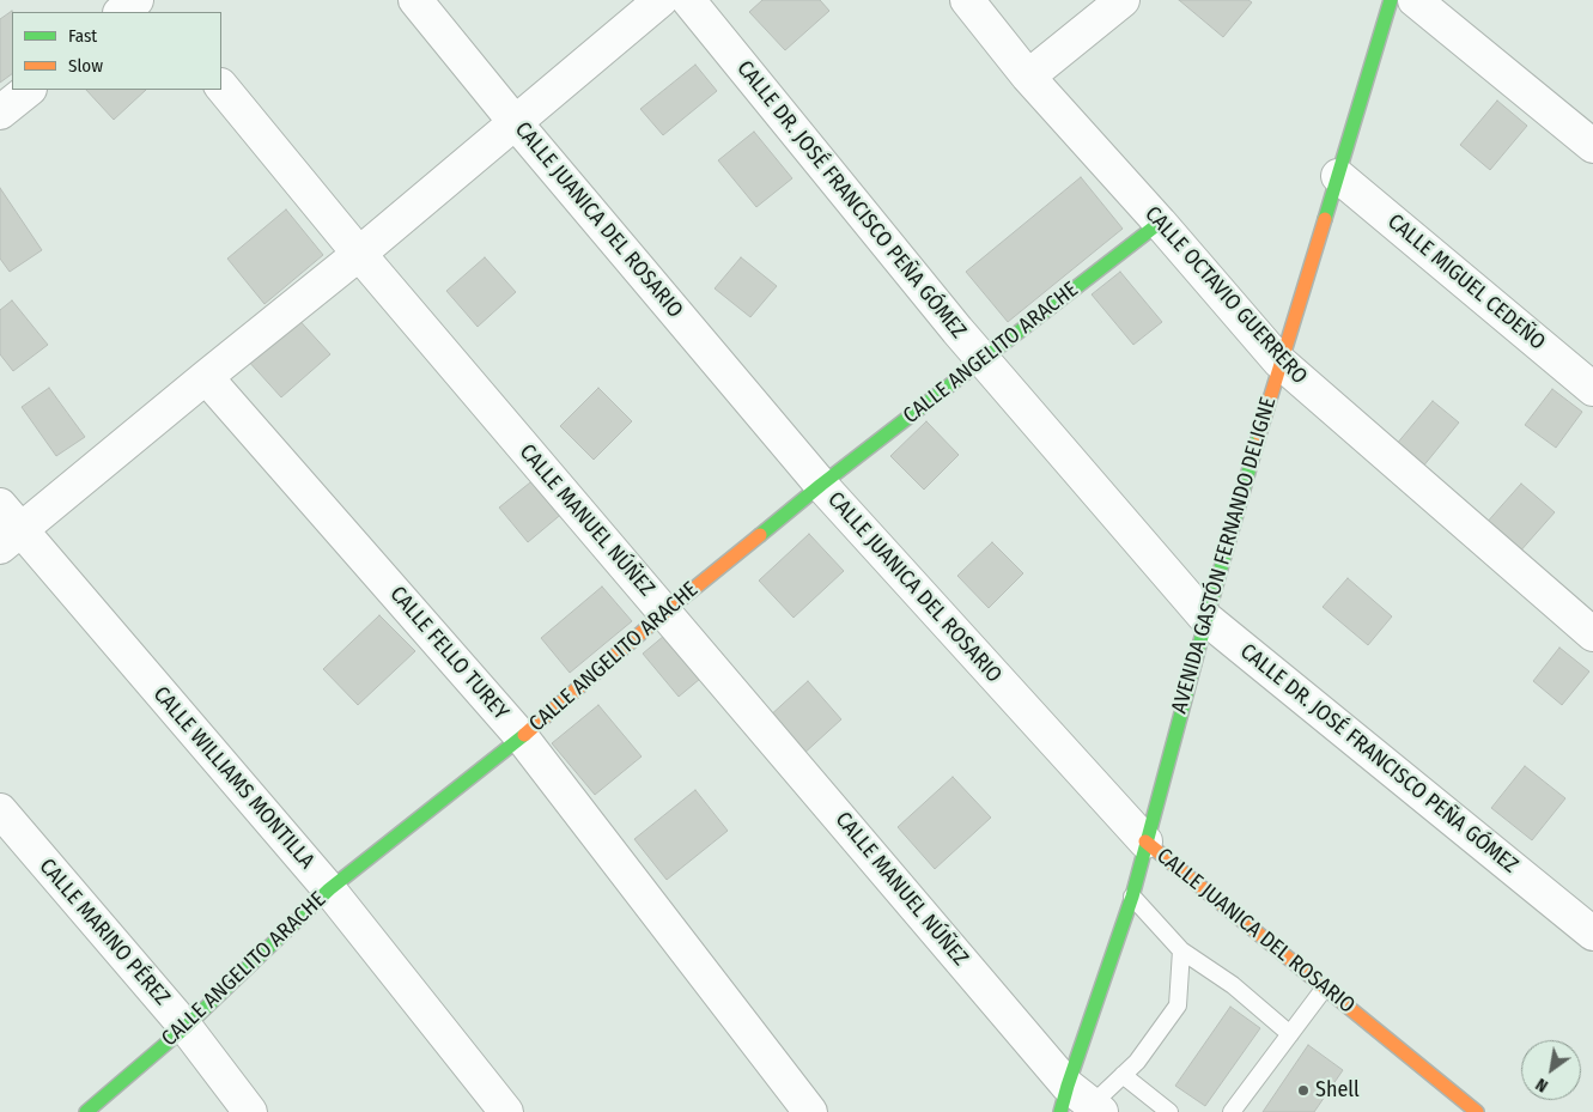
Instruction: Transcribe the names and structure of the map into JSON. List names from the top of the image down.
{
  "streets": {
    "street": [
      "CALLE DR. JOSÉ FRANCISCO PEÑA GÓMEZ",
      "CALLE JUANICA DEL ROSARIO",
      "CALLE MIGUEL CEDEÑO",
      "CALLE OCTAVIO GUERRERO",
      "CALLE ANGELITO ARACHE",
      "CALLE MANUEL NÚÑEZ",
      "AVENIDA GASTÓN FERNANDO DELIGNE",
      "CALLE FELLO TUREY",
      "CALLE WILLIAMS MONTILLA",
      "CALLE MARINO PÉREZ"
    ]
  },
  "crossings": [
    ["CALLE DR. JOSÉ FRANCISCO PEÑA GÓMEZ", "CALLE ANGELITO ARACHE"],
    ["CALLE DR. JOSÉ FRANCISCO PEÑA GÓMEZ", "AVENIDA GASTÓN FERNANDO DELIGNE"],
    ["CALLE JUANICA DEL ROSARIO", "CALLE ANGELITO ARACHE"],
    ["CALLE JUANICA DEL ROSARIO", "AVENIDA GASTÓN FERNANDO DELIGNE"],
    ["CALLE MIGUEL CEDEÑO", "AVENIDA GASTÓN FERNANDO DELIGNE"],
    ["CALLE OCTAVIO GUERRERO", "CALLE ANGELITO ARACHE"],
    ["CALLE OCTAVIO GUERRERO", "AVENIDA GASTÓN FERNANDO DELIGNE"],
    ["CALLE ANGELITO ARACHE", "CALLE MANUEL NÚÑEZ"],
    ["CALLE ANGELITO ARACHE", "CALLE FELLO TUREY"],
    ["CALLE ANGELITO ARACHE", "CALLE WILLIAMS MONTILLA"],
    ["CALLE ANGELITO ARACHE", "CALLE MARINO PÉREZ"],
    ["CALLE MANUEL NÚÑEZ", "AVENIDA GASTÓN FERNANDO DELIGNE"]
  ],
  "places": ["Shell"],
  "legend": ["Fast", "Slow"],
  "north": "bottom left"
}
